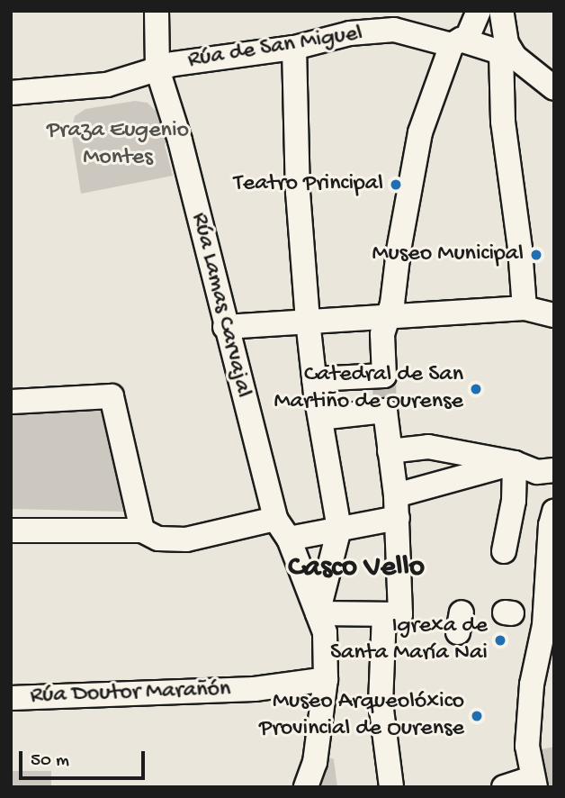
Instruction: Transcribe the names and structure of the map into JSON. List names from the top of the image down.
{
  "streets": {
    "street": ["Rúa de San Miguel", "Rúa Lamas Carvajal", "Rúa Doutor Marañón"]
  },
  "crossings": [
    ["Rúa de San Miguel", "Rúa Lamas Carvajal"],
    ["Rúa Lamas Carvajal", "Rúa Doutor Marañón"]
  ],
  "districts": ["Casco Vello"],
  "parks": ["Praza Eugenio Montes"],
  "places": [
    "Teatro Principal",
    "Museo Municipal",
    "Catedral de San Martiño de Ourense",
    "Igrexa de Santa María Nai",
    "Museo Arqueolóxico Provincial de Ourense"
  ],
  "scale_bar": "50 m"
}
